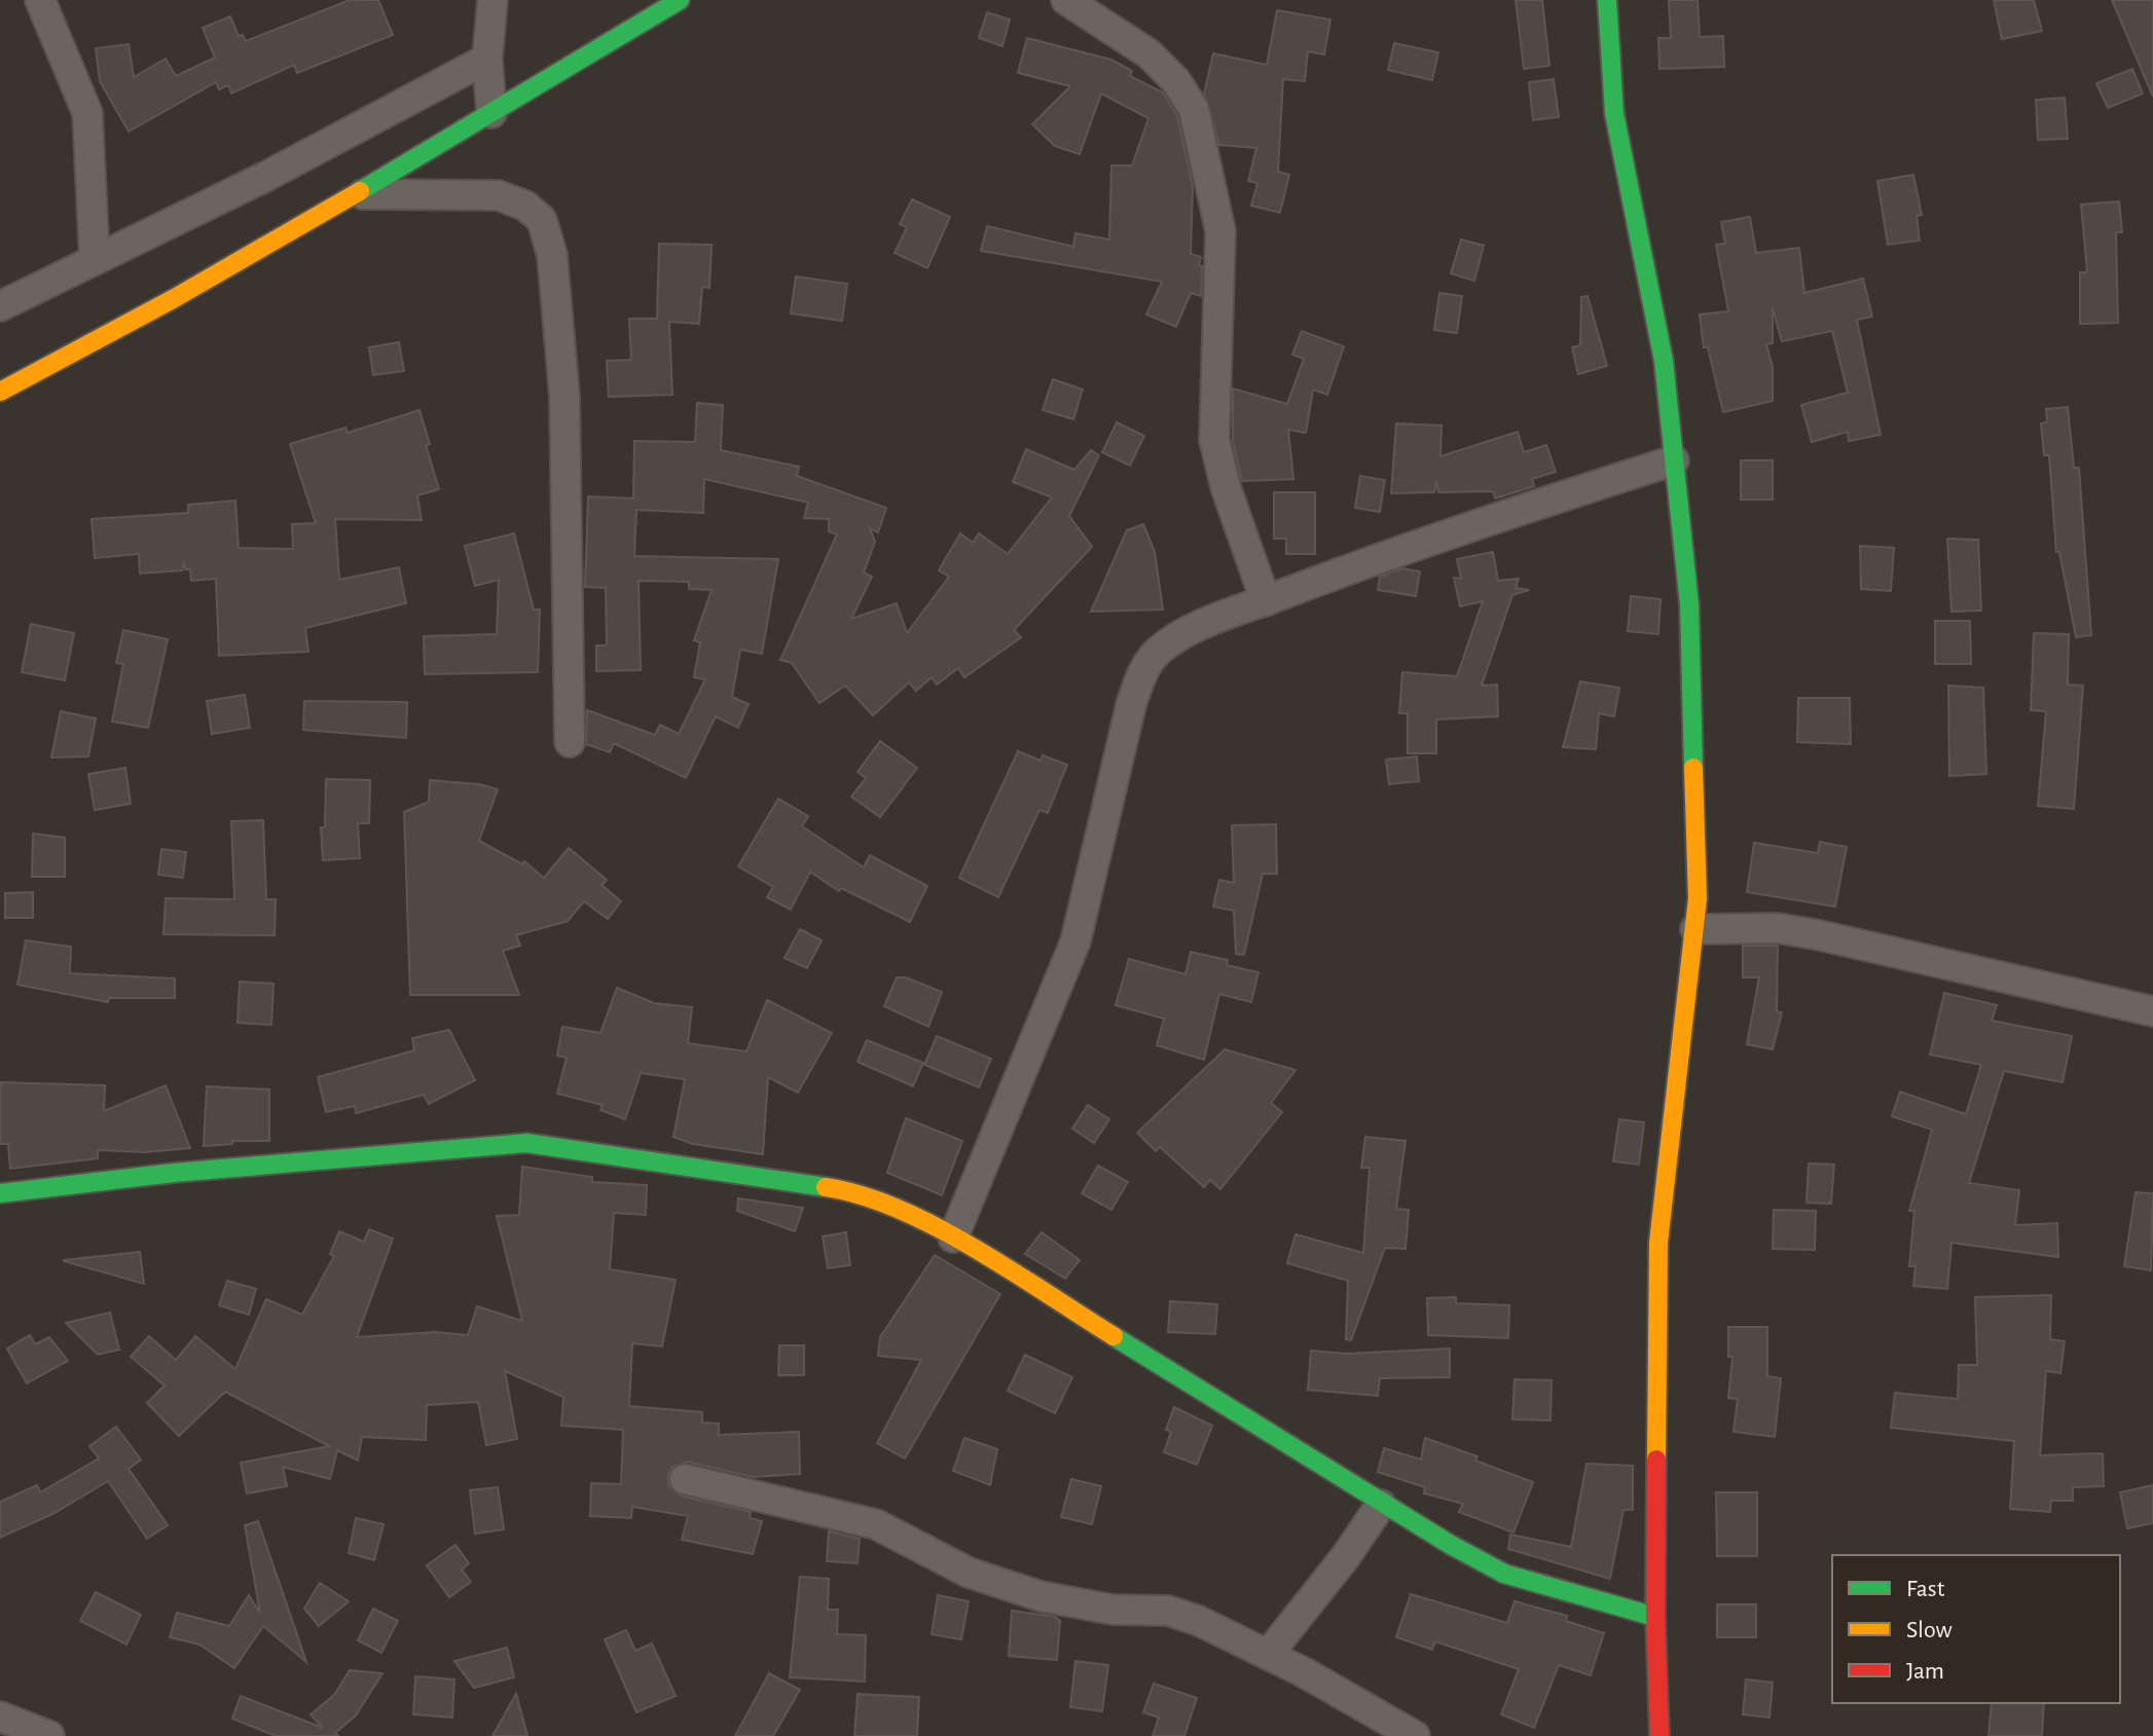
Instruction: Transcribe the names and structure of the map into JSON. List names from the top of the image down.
{
  "legend": ["Fast", "Slow", "Jam"]
}
